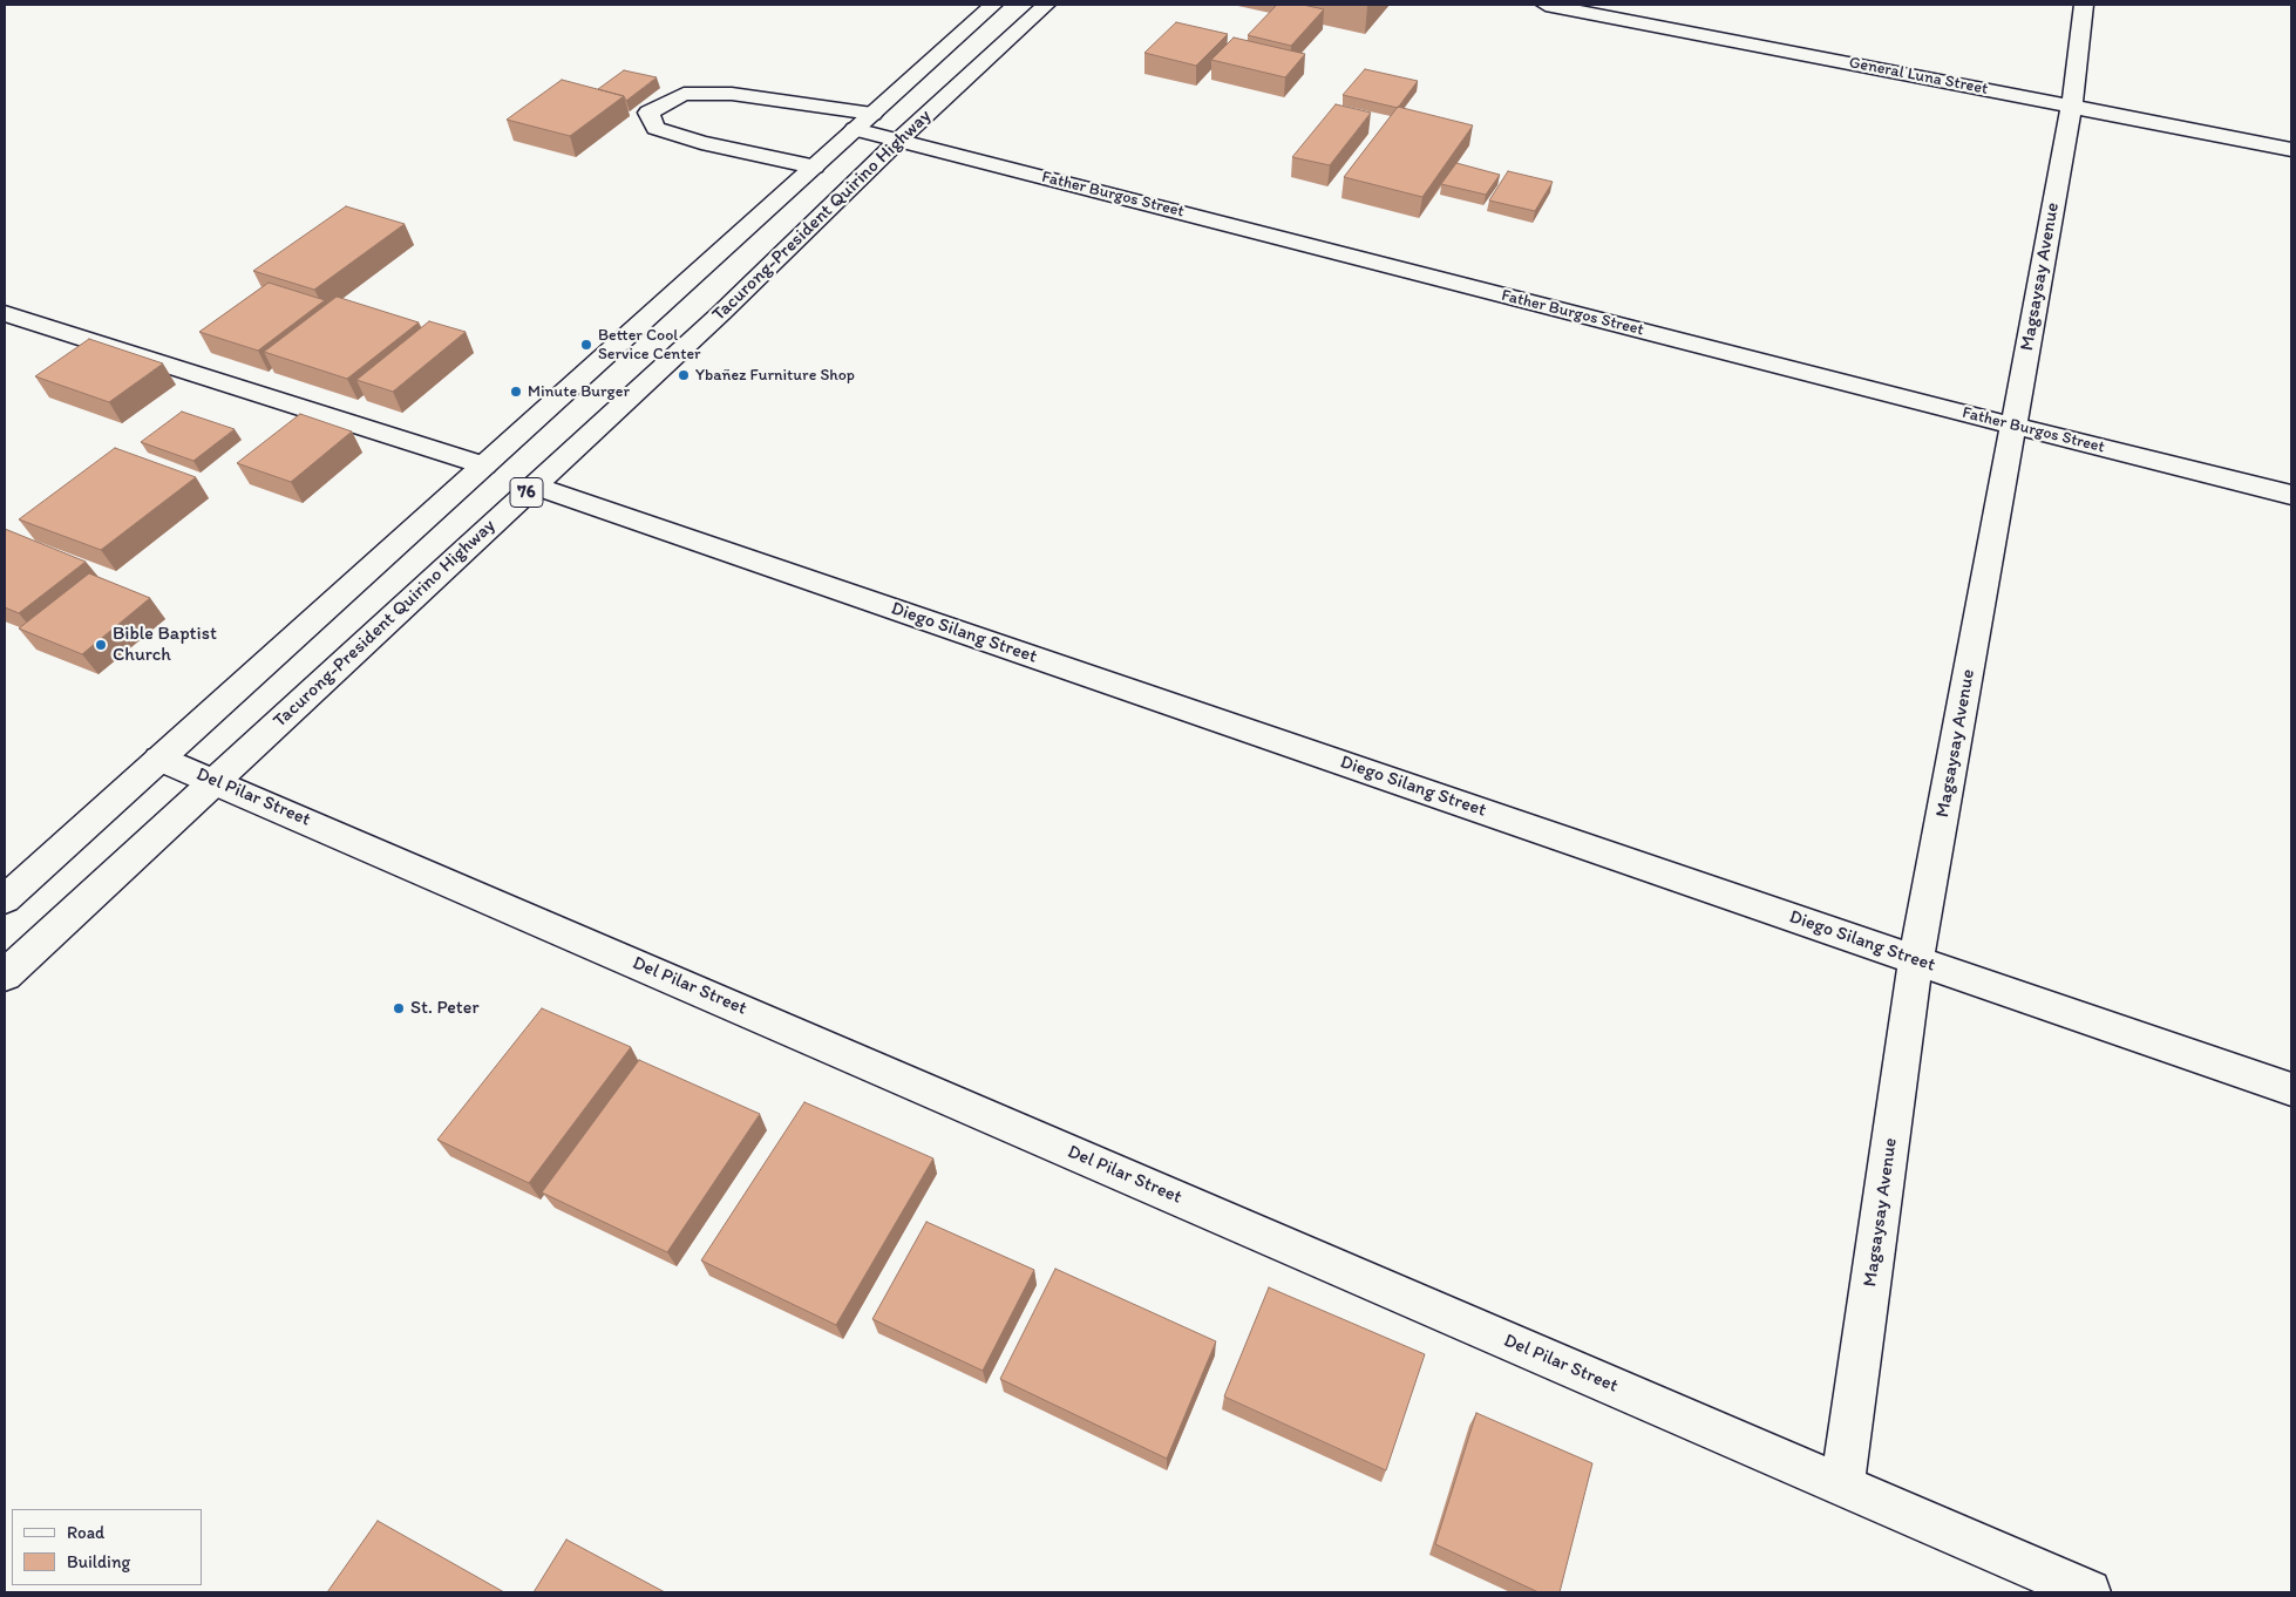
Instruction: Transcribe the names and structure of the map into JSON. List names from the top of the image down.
{
  "streets": {
    "main road": [
      "General Luna Street",
      "Father Burgos Street",
      "Tacurong-President Quirino Highway",
      "Magsaysay Avenue",
      "76",
      "Diego Silang Street",
      "Del Pilar Street"
    ]
  },
  "crossings": [
    ["General Luna Street", "Magsaysay Avenue"],
    ["Father Burgos Street", "Tacurong-President Quirino Highway"],
    ["Father Burgos Street", "Magsaysay Avenue"],
    ["Tacurong-President Quirino Highway", "Diego Silang Street"],
    ["Tacurong-President Quirino Highway", "Del Pilar Street"],
    ["Magsaysay Avenue", "Diego Silang Street"],
    ["Magsaysay Avenue", "Del Pilar Street"]
  ],
  "places": [
    "Better Cool Service Center",
    "Ybañez Furniture Shop",
    "Minute Burger",
    "Bible Baptist Church",
    "St. Peter"
  ],
  "legend": ["Road", "Building"]
}
